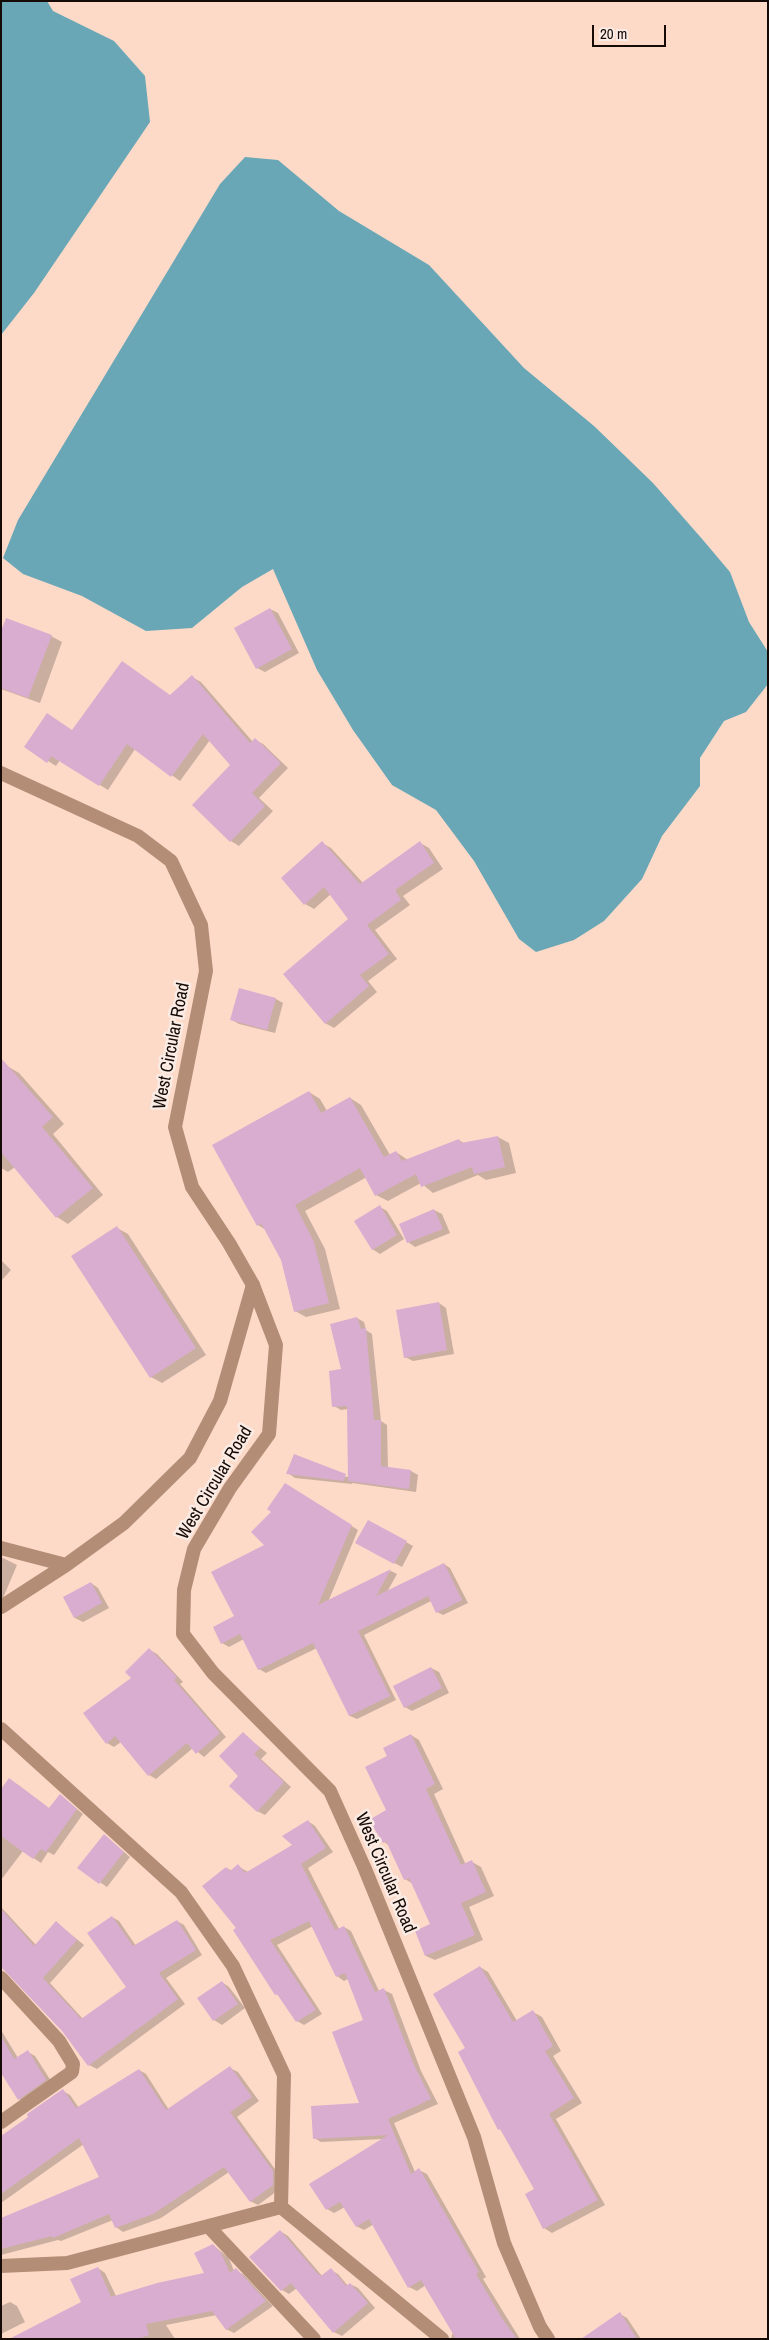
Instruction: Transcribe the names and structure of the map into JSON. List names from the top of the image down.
{
  "streets": {
    "street": ["West Circular Road"]
  },
  "scale_bar": "20 m"
}
